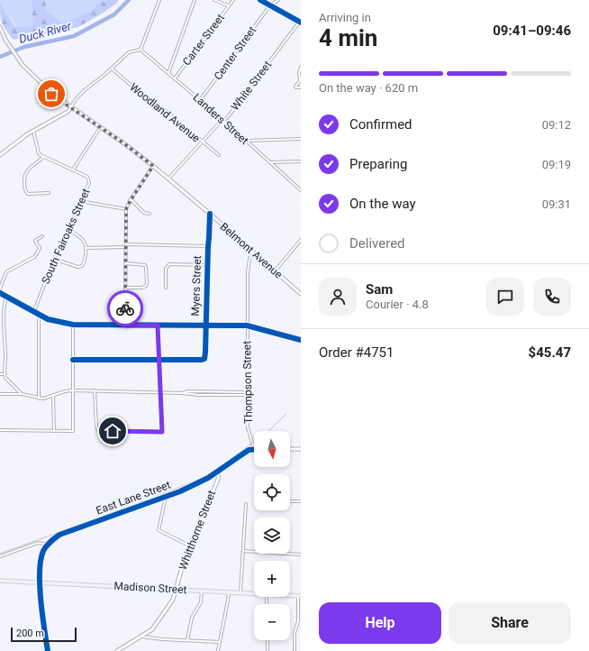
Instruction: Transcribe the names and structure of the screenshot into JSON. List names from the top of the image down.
{
  "streets": {
    "main road": ["Belmont Avenue", "Madison Street"],
    "street": [
      "Carter Street",
      "Center Street",
      "White Street",
      "Woodland Avenue",
      "Landers Street",
      "South Fairoaks Street",
      "Myers Street",
      "Thompson Street",
      "East Lane Street",
      "Whitthorne Street"
    ]
  },
  "crossings": [
    ["Carter Street", "Landers Street"],
    ["Center Street", "Landers Street"],
    ["White Street", "Woodland Avenue"],
    ["White Street", "Landers Street"],
    ["White Street", "Belmont Avenue"],
    ["Belmont Avenue", "Myers Street"],
    ["Belmont Avenue", "Thompson Street"],
    ["Thompson Street", "East Lane Street"],
    ["East Lane Street", "Whitthorne Street"],
    ["Whitthorne Street", "Madison Street"]
  ],
  "water": ["Duck River"],
  "scale_bar": "200 m",
  "north": "bottom",
  "page": {
    "heading": ["4 min", "Arriving in", "09:41–09:46"],
    "panel": [
      "Sam",
      "Courier · 4.8",
      "Order #4751",
      "$45.47"
    ],
    "bar": "On the way · 620 m",
    "list": [
      ["Confirmed", "09:12"],
      ["Preparing", "09:19"],
      ["On the way", "09:31"],
      "Delivered"
    ],
    "map_buttons": ["+", "−"],
    "buttons": ["Help", "Share"],
    "scale": "200 m"
  }
}
